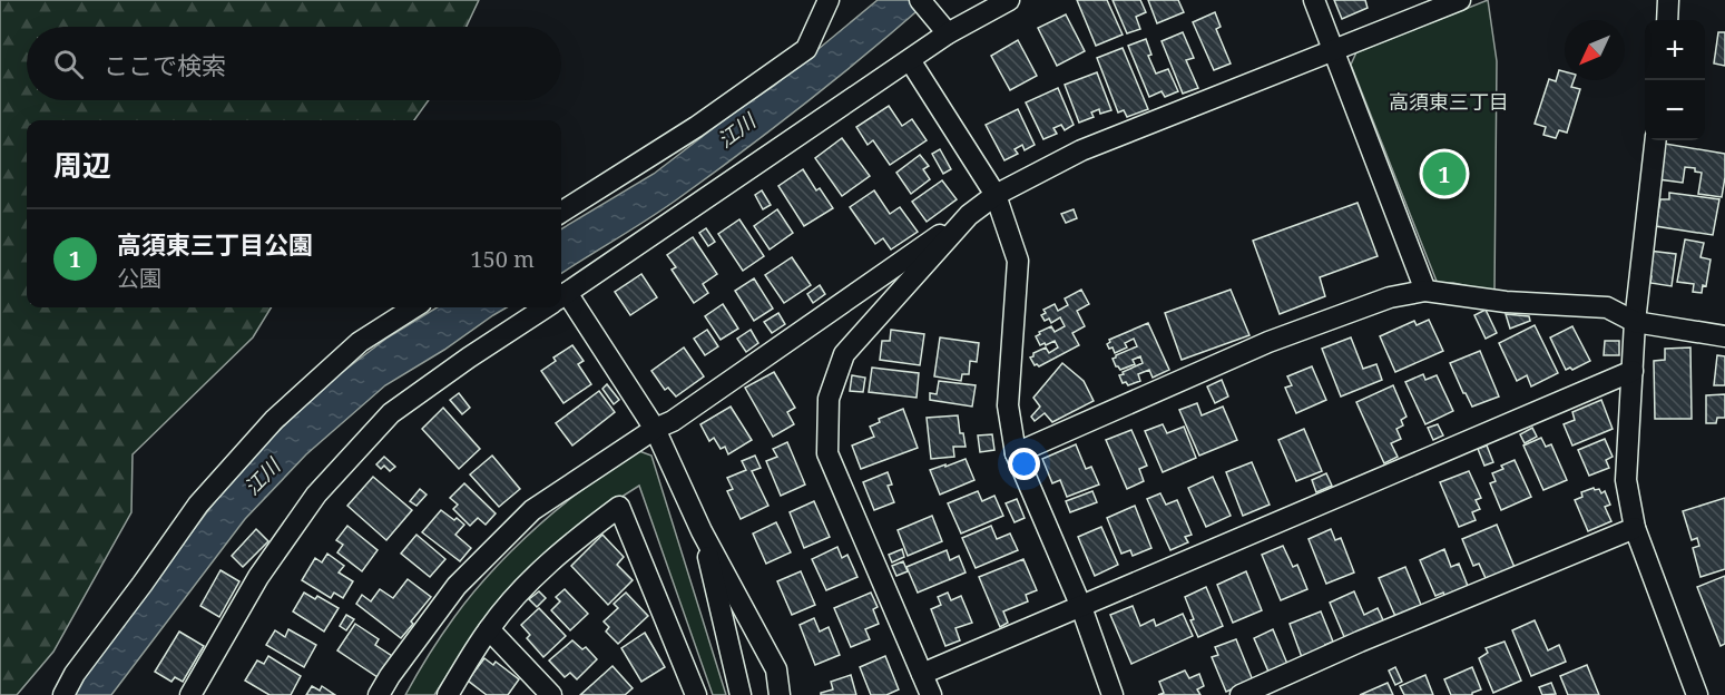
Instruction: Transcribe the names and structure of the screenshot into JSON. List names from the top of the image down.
{
  "districts": ["高須東三丁目"],
  "water": ["江川"],
  "north": "bottom left",
  "page": {
    "map_buttons": ["+", "−"],
    "search": "ここで検索",
    "heading": "周辺",
    "pins": "1",
    "list": [
      {
        "mark": "1",
        "name": "高須東三丁目公園",
        "note": "公園",
        "value": "150 m"
      }
    ]
  }
}
